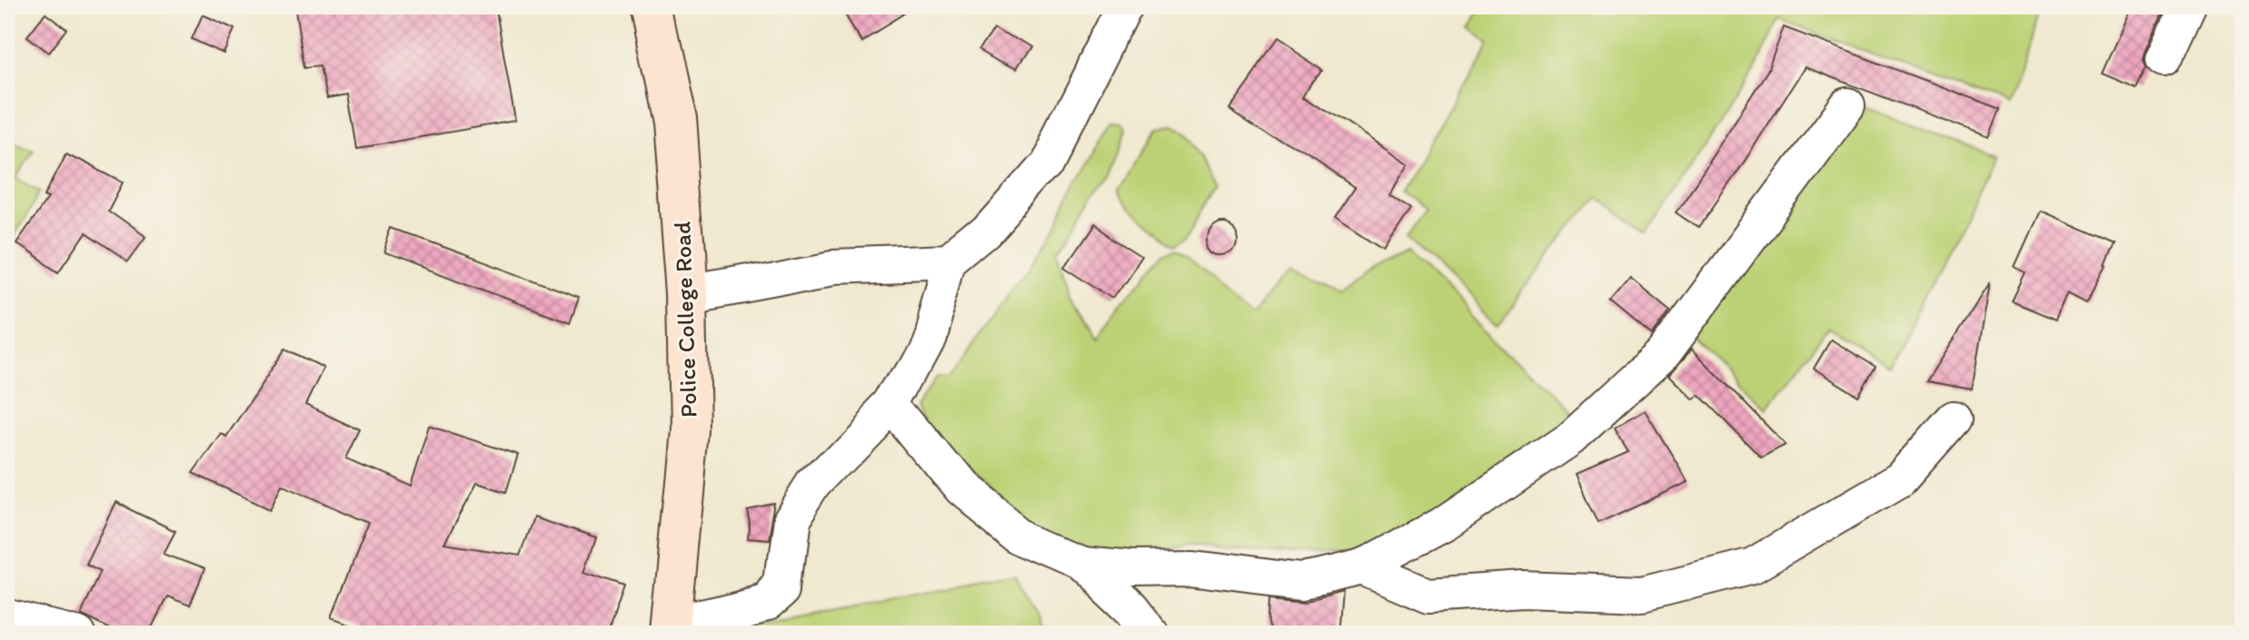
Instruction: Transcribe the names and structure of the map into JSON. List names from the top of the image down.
{
  "streets": {
    "street": ["Police College Road"]
  }
}
